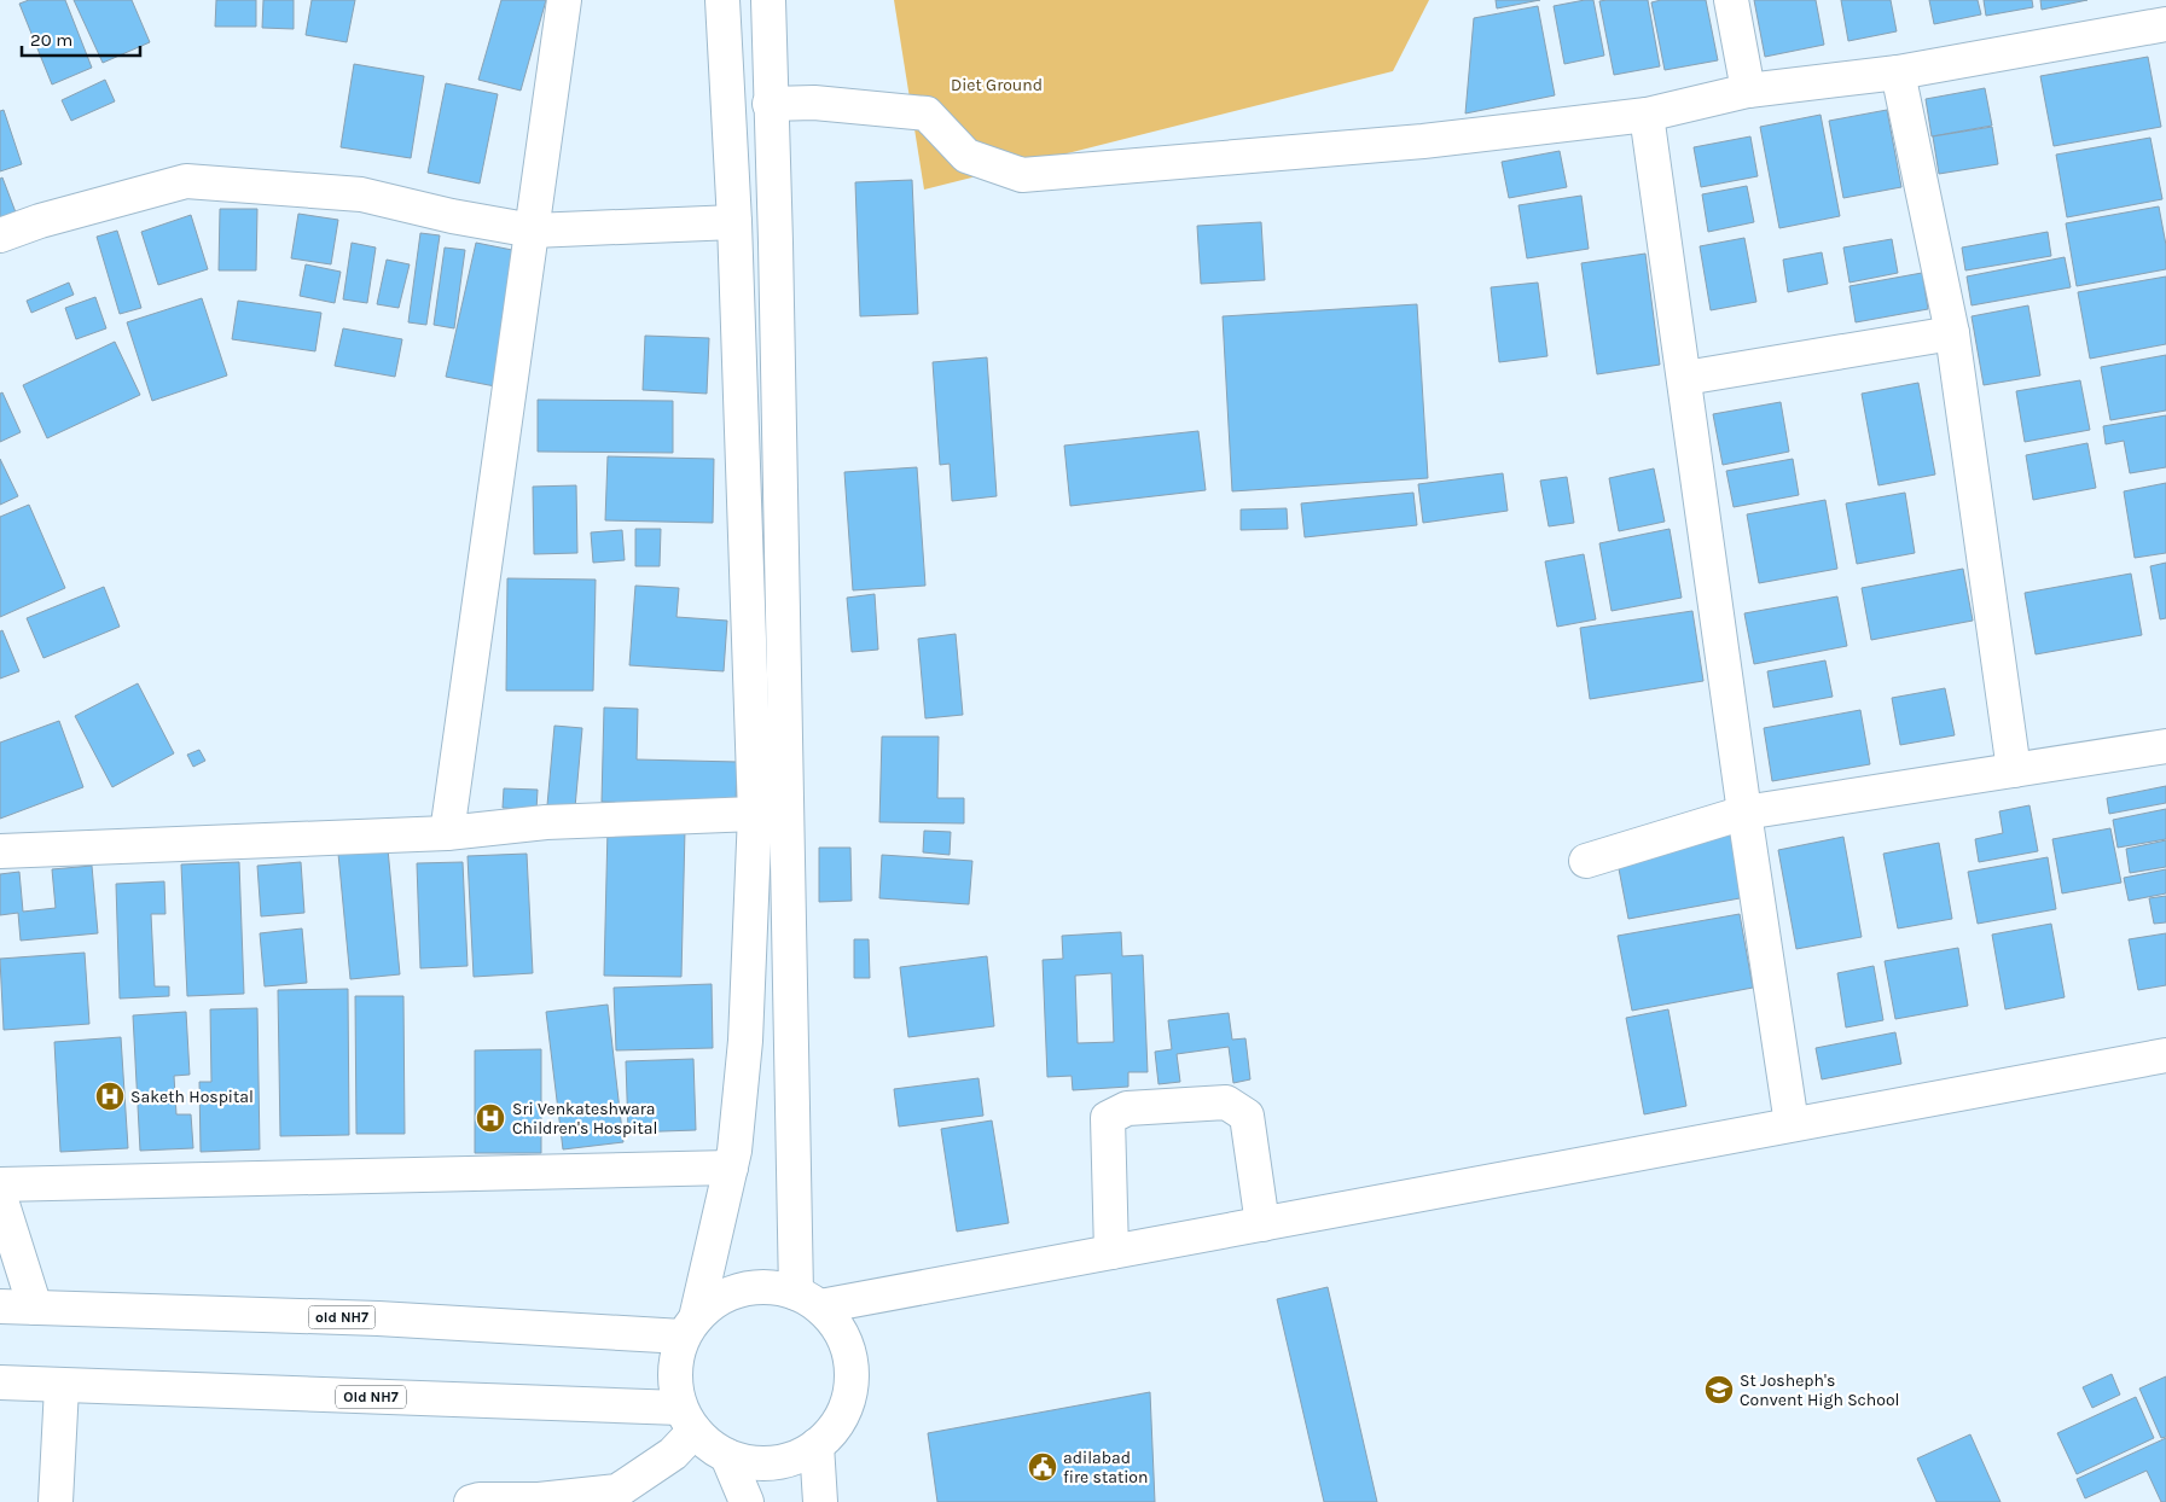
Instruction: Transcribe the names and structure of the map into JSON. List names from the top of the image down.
{
  "streets": {
    "street": ["old NH7", "Old NH7"]
  },
  "crossings": [
    ["old NH7", "Old NH7"]
  ],
  "parks": ["Diet Ground"],
  "places": {
    "hospital": ["Saketh Hospital", "Sri Venkateshwara Children's Hospital"],
    "school or university": ["St Josheph's Convent High School"],
    "public building": ["adilabad fire station"]
  },
  "scale_bar": "20 m"
}
